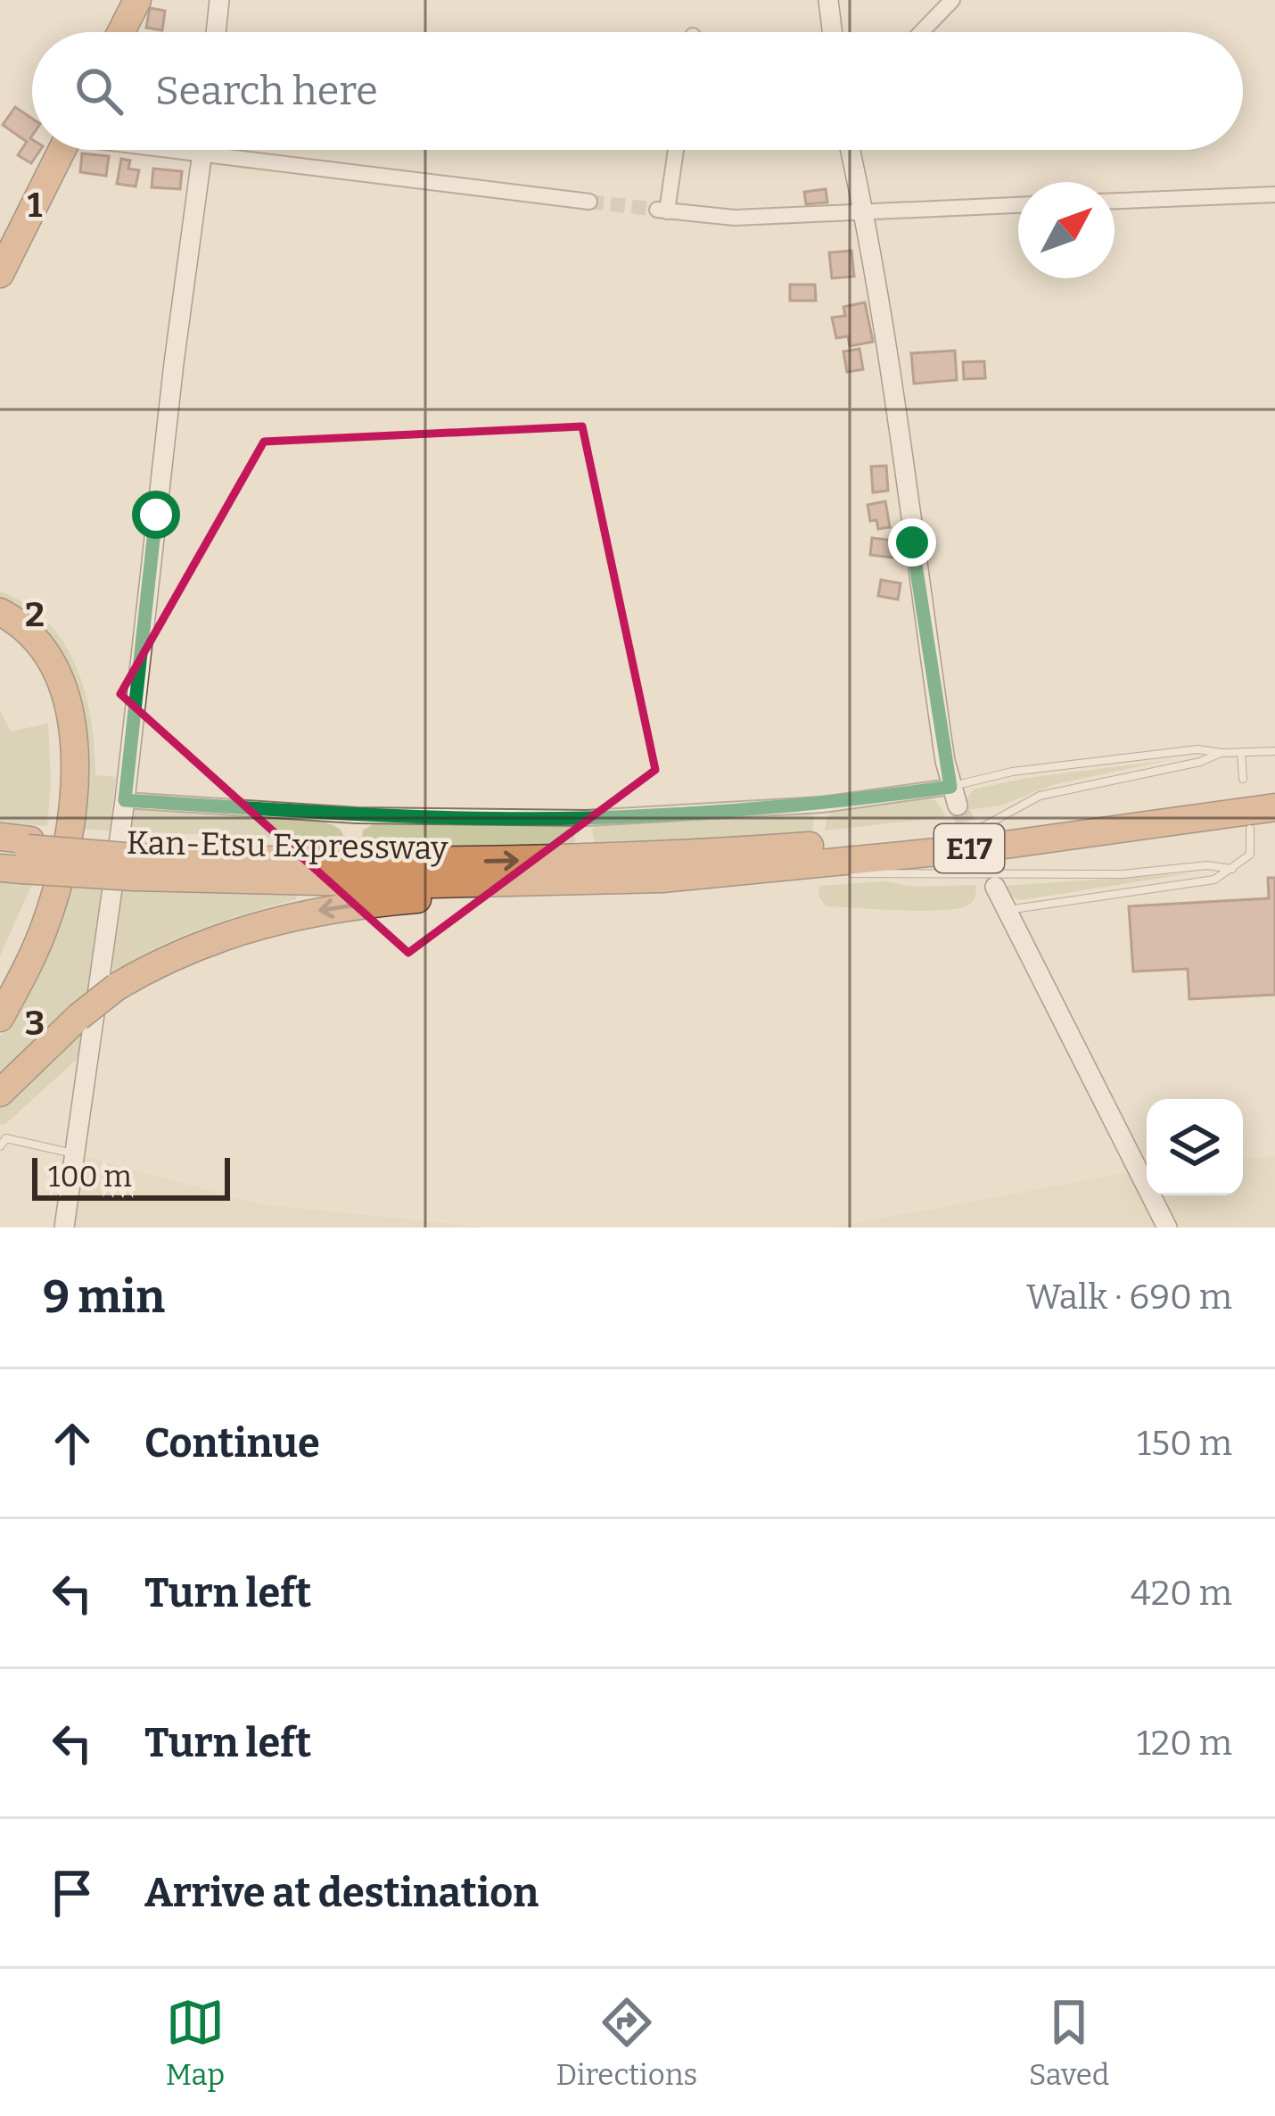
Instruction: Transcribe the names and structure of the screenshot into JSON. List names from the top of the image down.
{
  "streets": {
    "highway": ["Kan-Etsu Expressway", "E17"]
  },
  "scale_bar": "100 m",
  "north": "top right",
  "page": {
    "search": "Search here",
    "scale": "100 m",
    "heading": ["9 min", "Walk · 690 m"],
    "list": [
      ["Continue", "150 m"],
      ["Turn left", "420 m"],
      ["Turn left", "120 m"],
      "Arrive at destination"
    ],
    "nav": ["Map", "Directions", "Saved"]
  },
  "grid": {
    "rows": ["1", "2", "3"]
  }
}
